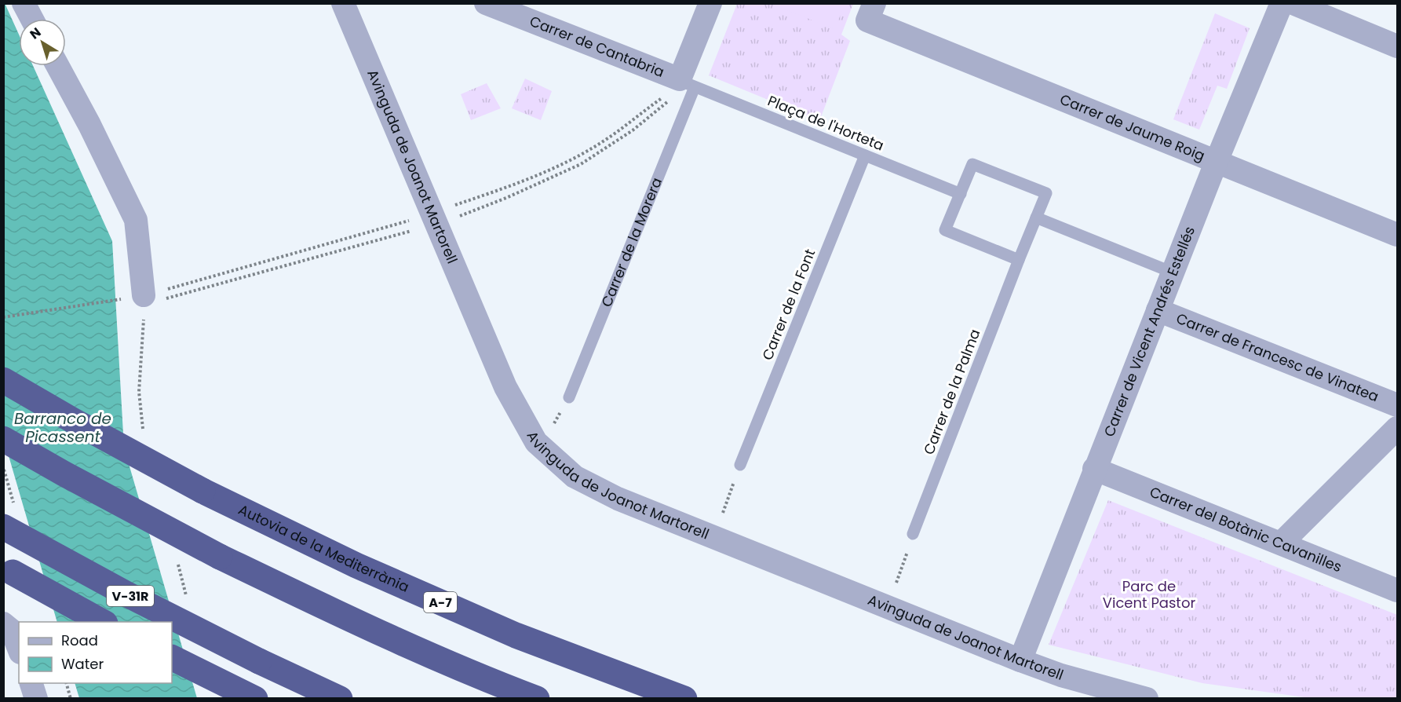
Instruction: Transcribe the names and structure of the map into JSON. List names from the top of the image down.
{
  "streets": {
    "highway": ["Autovia de la Mediterrània", "V-31R", "A-7"],
    "street": [
      "Carrer de Cantabria",
      "Carrer de Jaume Roig",
      "Avinguda de Joanot Martorell",
      "Carrer de la Morera",
      "Carrer de Vicent Andrés Estellés",
      "Carrer de Francesc de Vinatea",
      "Carrer del Botànic Cavanilles"
    ],
    "lane": ["Plaça de l'Horteta", "Carrer de la Font", "Carrer de la Palma"]
  },
  "crossings": [
    ["Carrer de Cantabria", "Plaça de l'Horteta"],
    ["Carrer de Cantabria", "Carrer de la Morera"],
    ["Plaça de l'Horteta", "Carrer de la Morera"],
    ["Plaça de l'Horteta", "Carrer de la Font"],
    ["Carrer de Jaume Roig", "Carrer de Vicent Andrés Estellés"],
    ["Avinguda de Joanot Martorell", "Carrer de Vicent Andrés Estellés"],
    ["Carrer de Vicent Andrés Estellés", "Carrer de Francesc de Vinatea"],
    ["Carrer de Vicent Andrés Estellés", "Carrer del Botànic Cavanilles"]
  ],
  "water": ["Barranco de Picassent"],
  "parks": ["Parc de Vicent Pastor"],
  "legend": ["Road", "Water"],
  "north": "top left"
}
